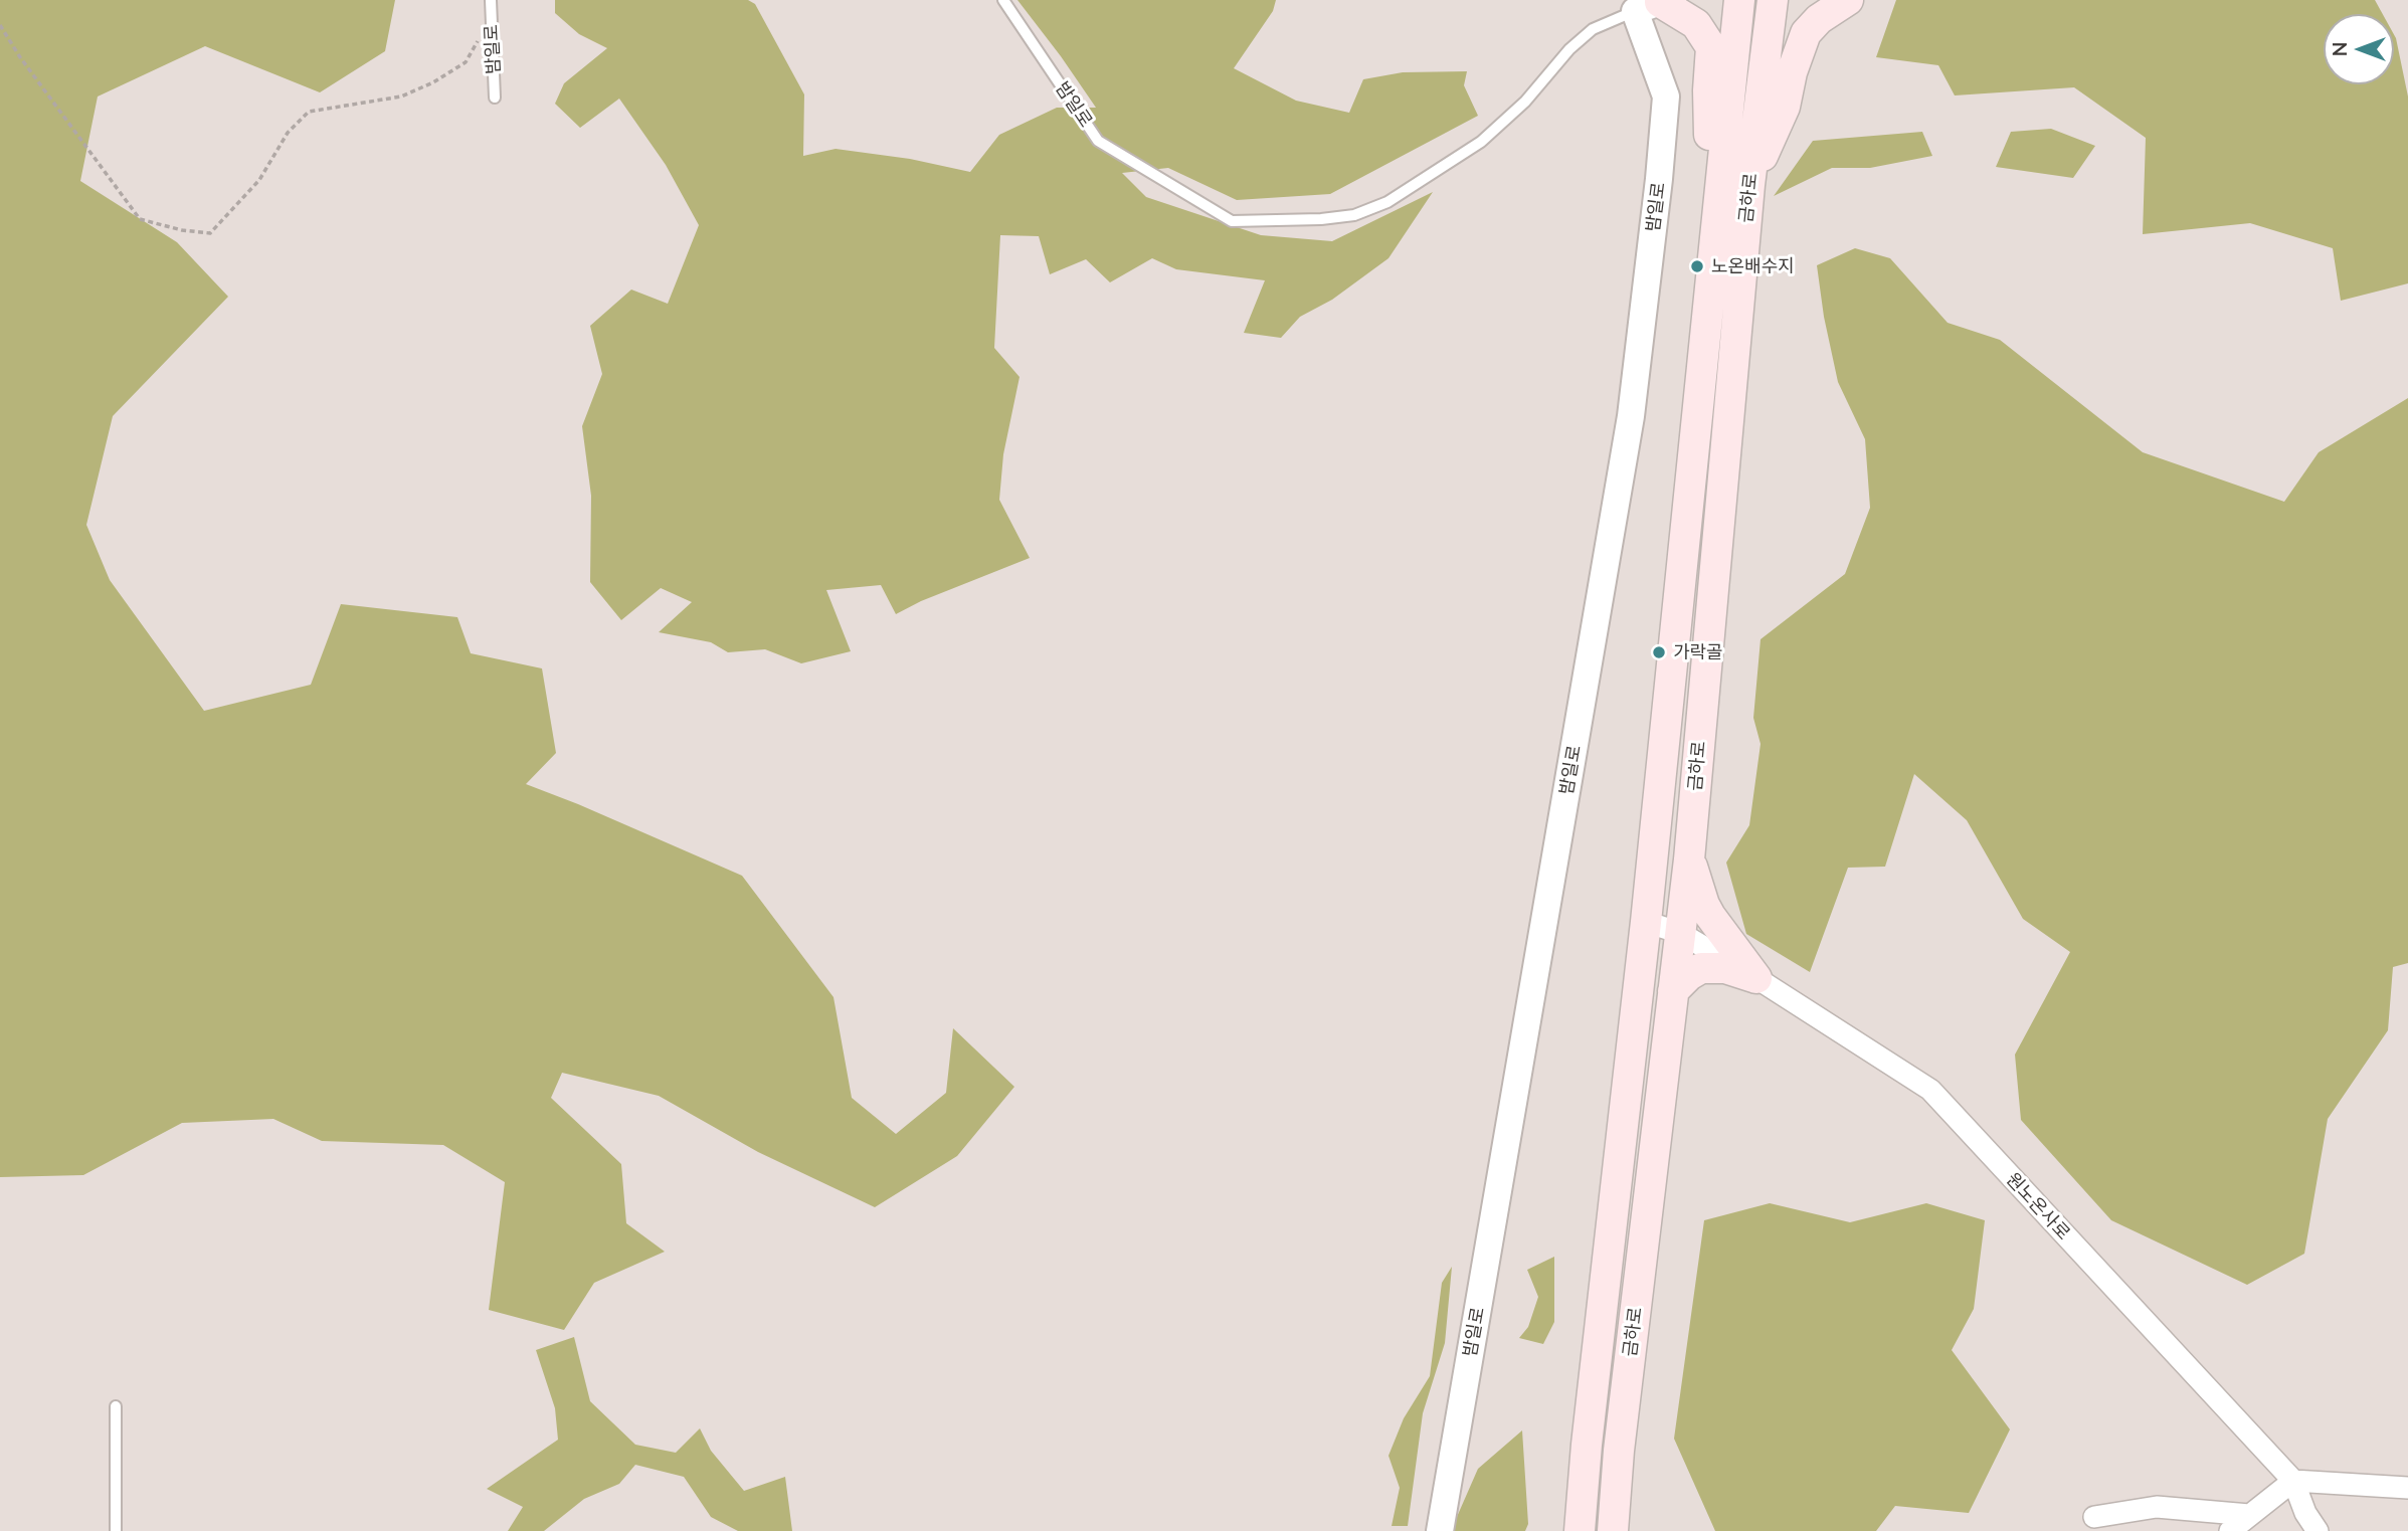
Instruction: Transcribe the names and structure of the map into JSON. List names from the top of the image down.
{
  "streets": {
    "main road": ["금하로"],
    "street": ["밤일로", "원노온사로"]
  },
  "crossings": [
    ["금하로", "원노온사로"]
  ],
  "places": ["노온배수지", "가락골"],
  "north": "left"
}
